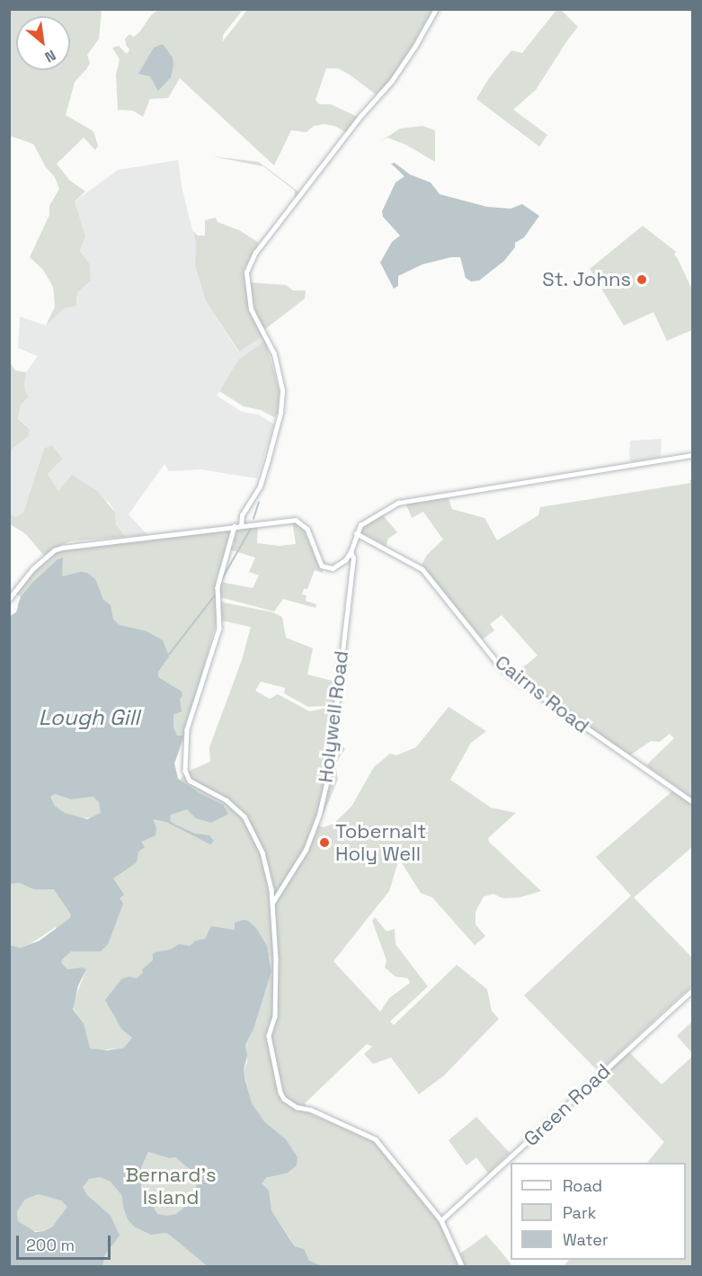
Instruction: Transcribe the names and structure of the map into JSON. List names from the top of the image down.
{
  "streets": {
    "street": ["Cairns Road", "Holywell Road", "Green Road"]
  },
  "crossings": [
    ["Cairns Road", "Holywell Road"]
  ],
  "water": ["Lough Gill"],
  "parks": ["Bernard's Island"],
  "places": ["St. Johns", "Tobernalt Holy Well"],
  "legend": ["Road", "Park", "Water"],
  "scale_bar": "200 m",
  "north": "bottom right"
}
